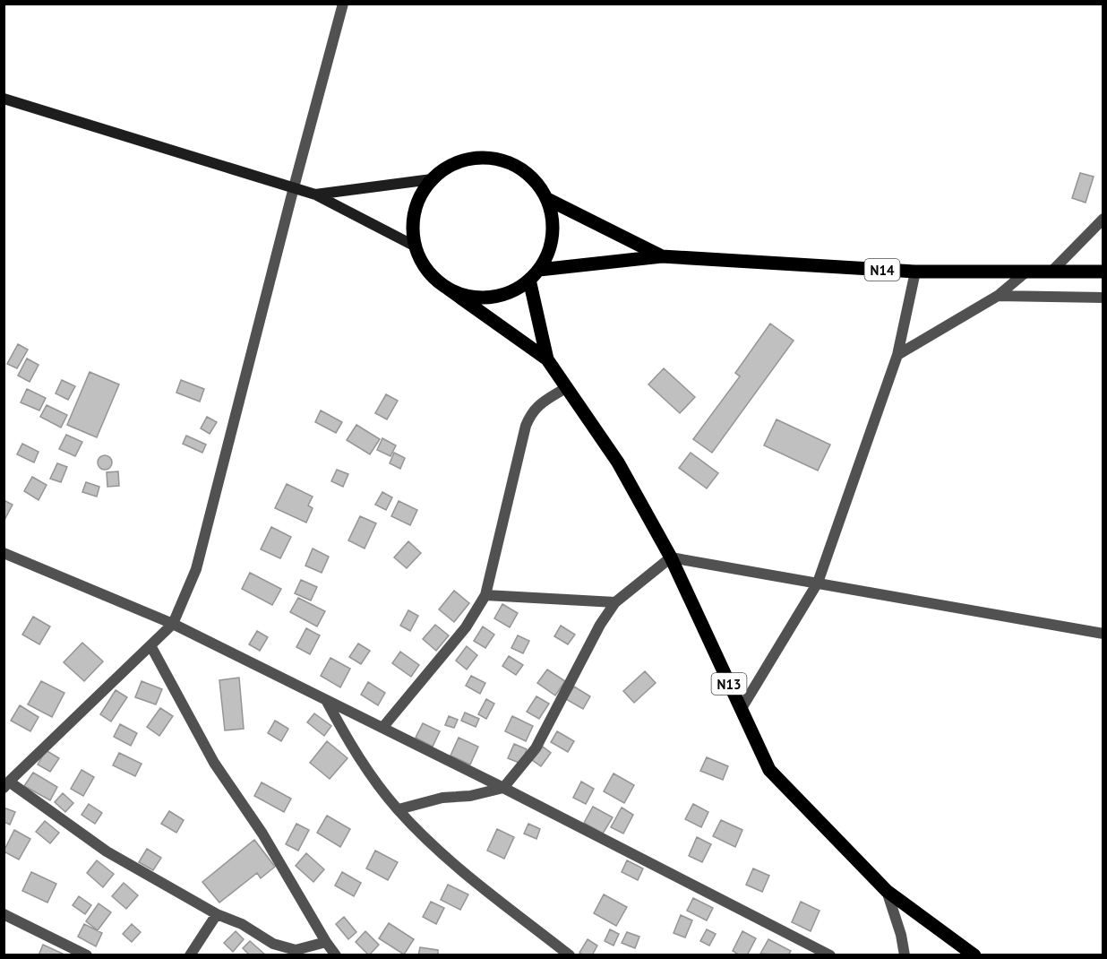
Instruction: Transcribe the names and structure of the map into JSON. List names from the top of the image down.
{
  "streets": {
    "main road": ["N14", "N13"]
  },
  "crossings": [
    ["N14", "N13"]
  ]
}
